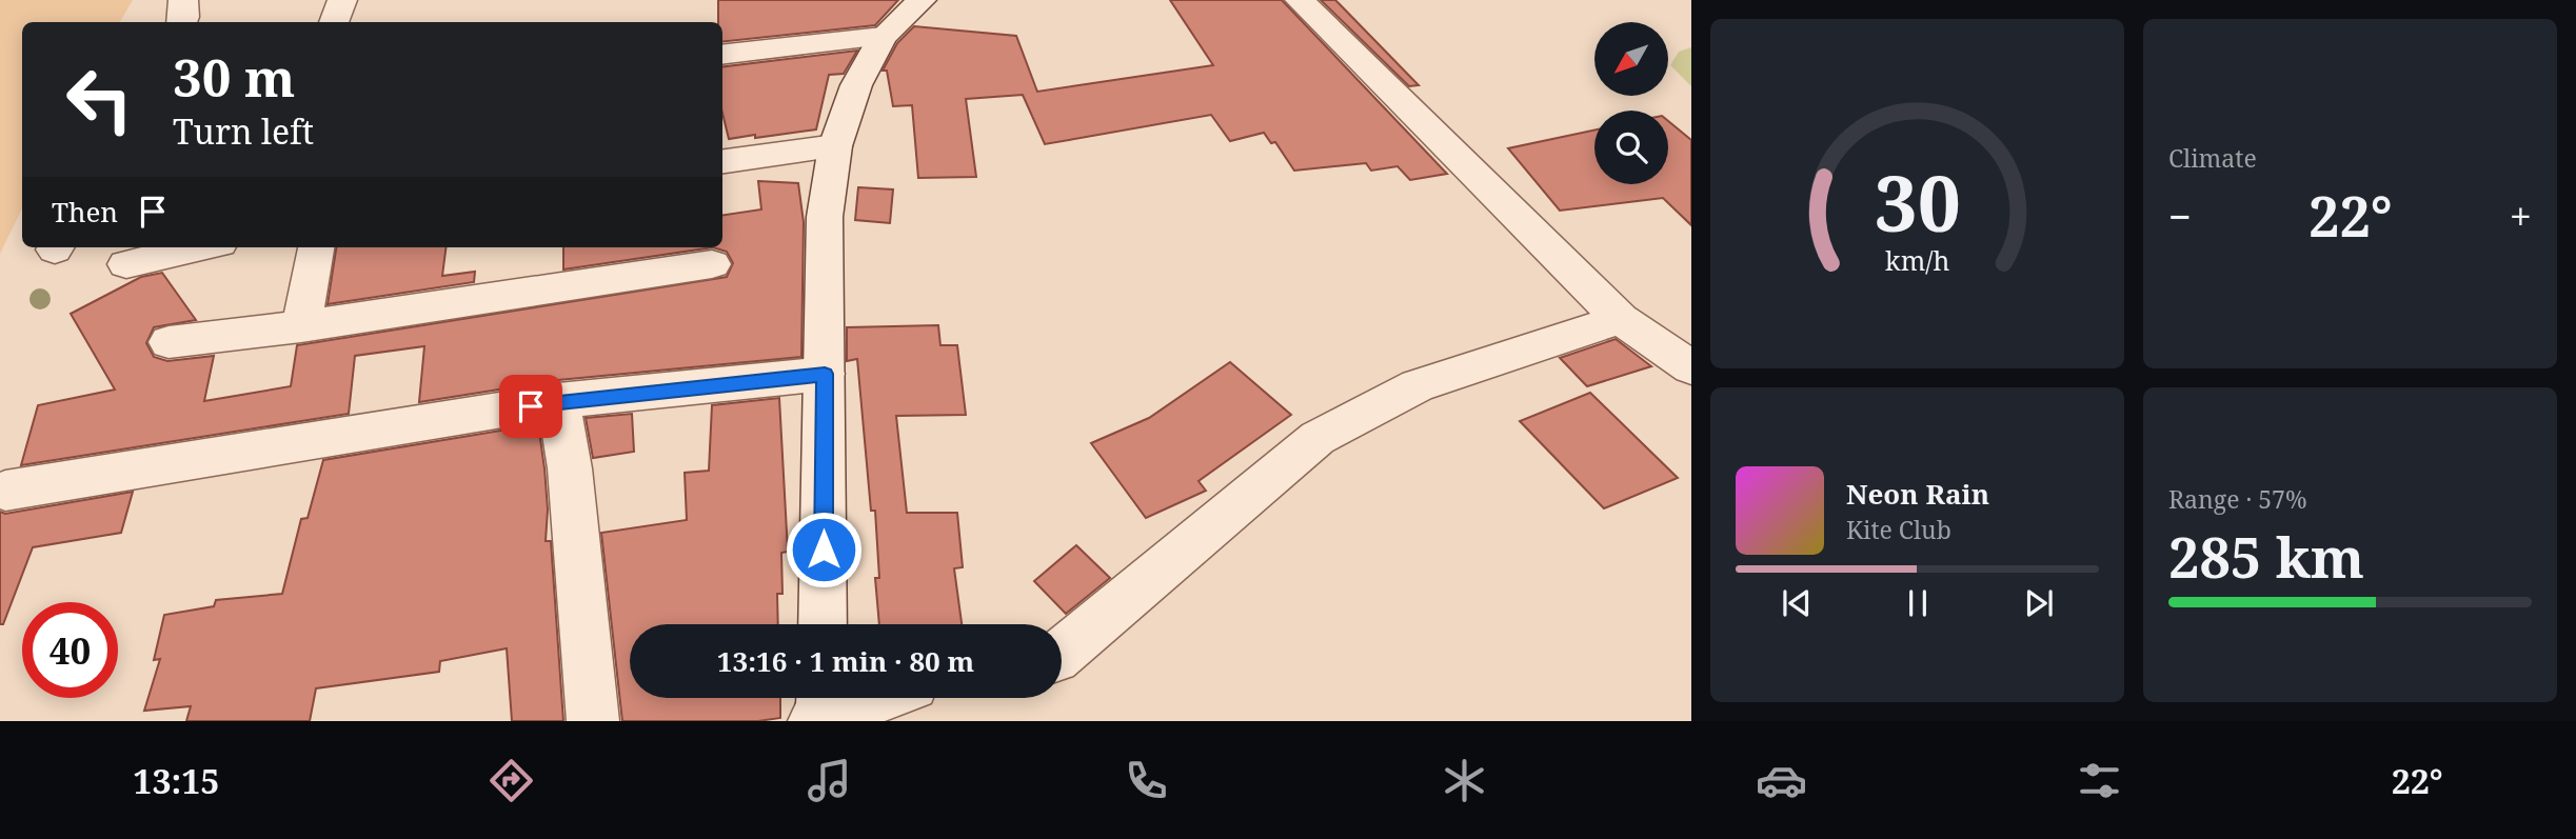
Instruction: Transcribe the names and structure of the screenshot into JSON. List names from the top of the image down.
{
  "north": "bottom left",
  "page": {
    "tile": [
      "Climate",
      ["Range · 57%", "285 km"]
    ],
    "turn": ["30 m", "Turn left"],
    "then": "Then",
    "heat": ["−", "22°", "+"],
    "song": ["Neon Rain", "Kite Club"],
    "limit": "40",
    "trip": "13:16 · 1 min · 80 m",
    "tabs": ["13:15", "22°"],
    "gauge": ["30", "km/h"]
  }
}
